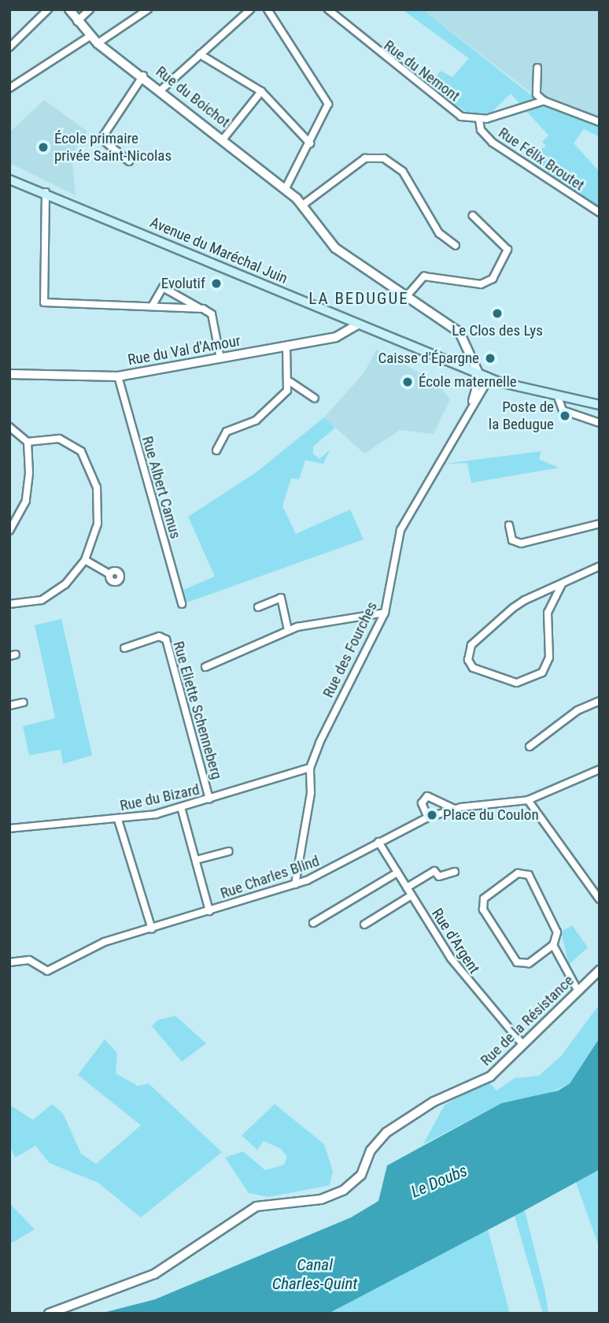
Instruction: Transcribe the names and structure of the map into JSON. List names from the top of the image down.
{
  "streets": {
    "main road": ["Avenue du Maréchal Juin"],
    "street": [
      "Rue du Nemont",
      "Rue du Boichot",
      "Rue Félix Broutet",
      "Rue du Val d'Amour",
      "Rue Albert Camus",
      "Rue des Fourches",
      "Rue Eliette Schenneberg",
      "Rue du Bizard",
      "Rue Charles Blind",
      "Rue d'Argent",
      "Rue de la Résistance"
    ]
  },
  "crossings": [
    ["Rue du Nemont", "Rue Félix Broutet"],
    ["Rue du Boichot", "Avenue du Maréchal Juin"],
    ["Rue du Boichot", "Rue des Fourches"],
    ["Avenue du Maréchal Juin", "Rue du Val d'Amour"],
    ["Avenue du Maréchal Juin", "Rue des Fourches"],
    ["Rue du Val d'Amour", "Rue Albert Camus"],
    ["Rue des Fourches", "Rue du Bizard"],
    ["Rue des Fourches", "Rue Charles Blind"],
    ["Rue Eliette Schenneberg", "Rue du Bizard"],
    ["Rue Charles Blind", "Rue d'Argent"],
    ["Rue d'Argent", "Rue de la Résistance"]
  ],
  "districts": ["LA BEDUGUE"],
  "water": ["Le Doubs", "Canal Charles-Quint"],
  "places": [
    "École primaire privée Saint-Nicolas",
    "Evolutif",
    "Le Clos des Lys",
    "Caisse d'Épargne",
    "École maternelle",
    "Poste de la Bedugue",
    "Place du Coulon"
  ]
}
